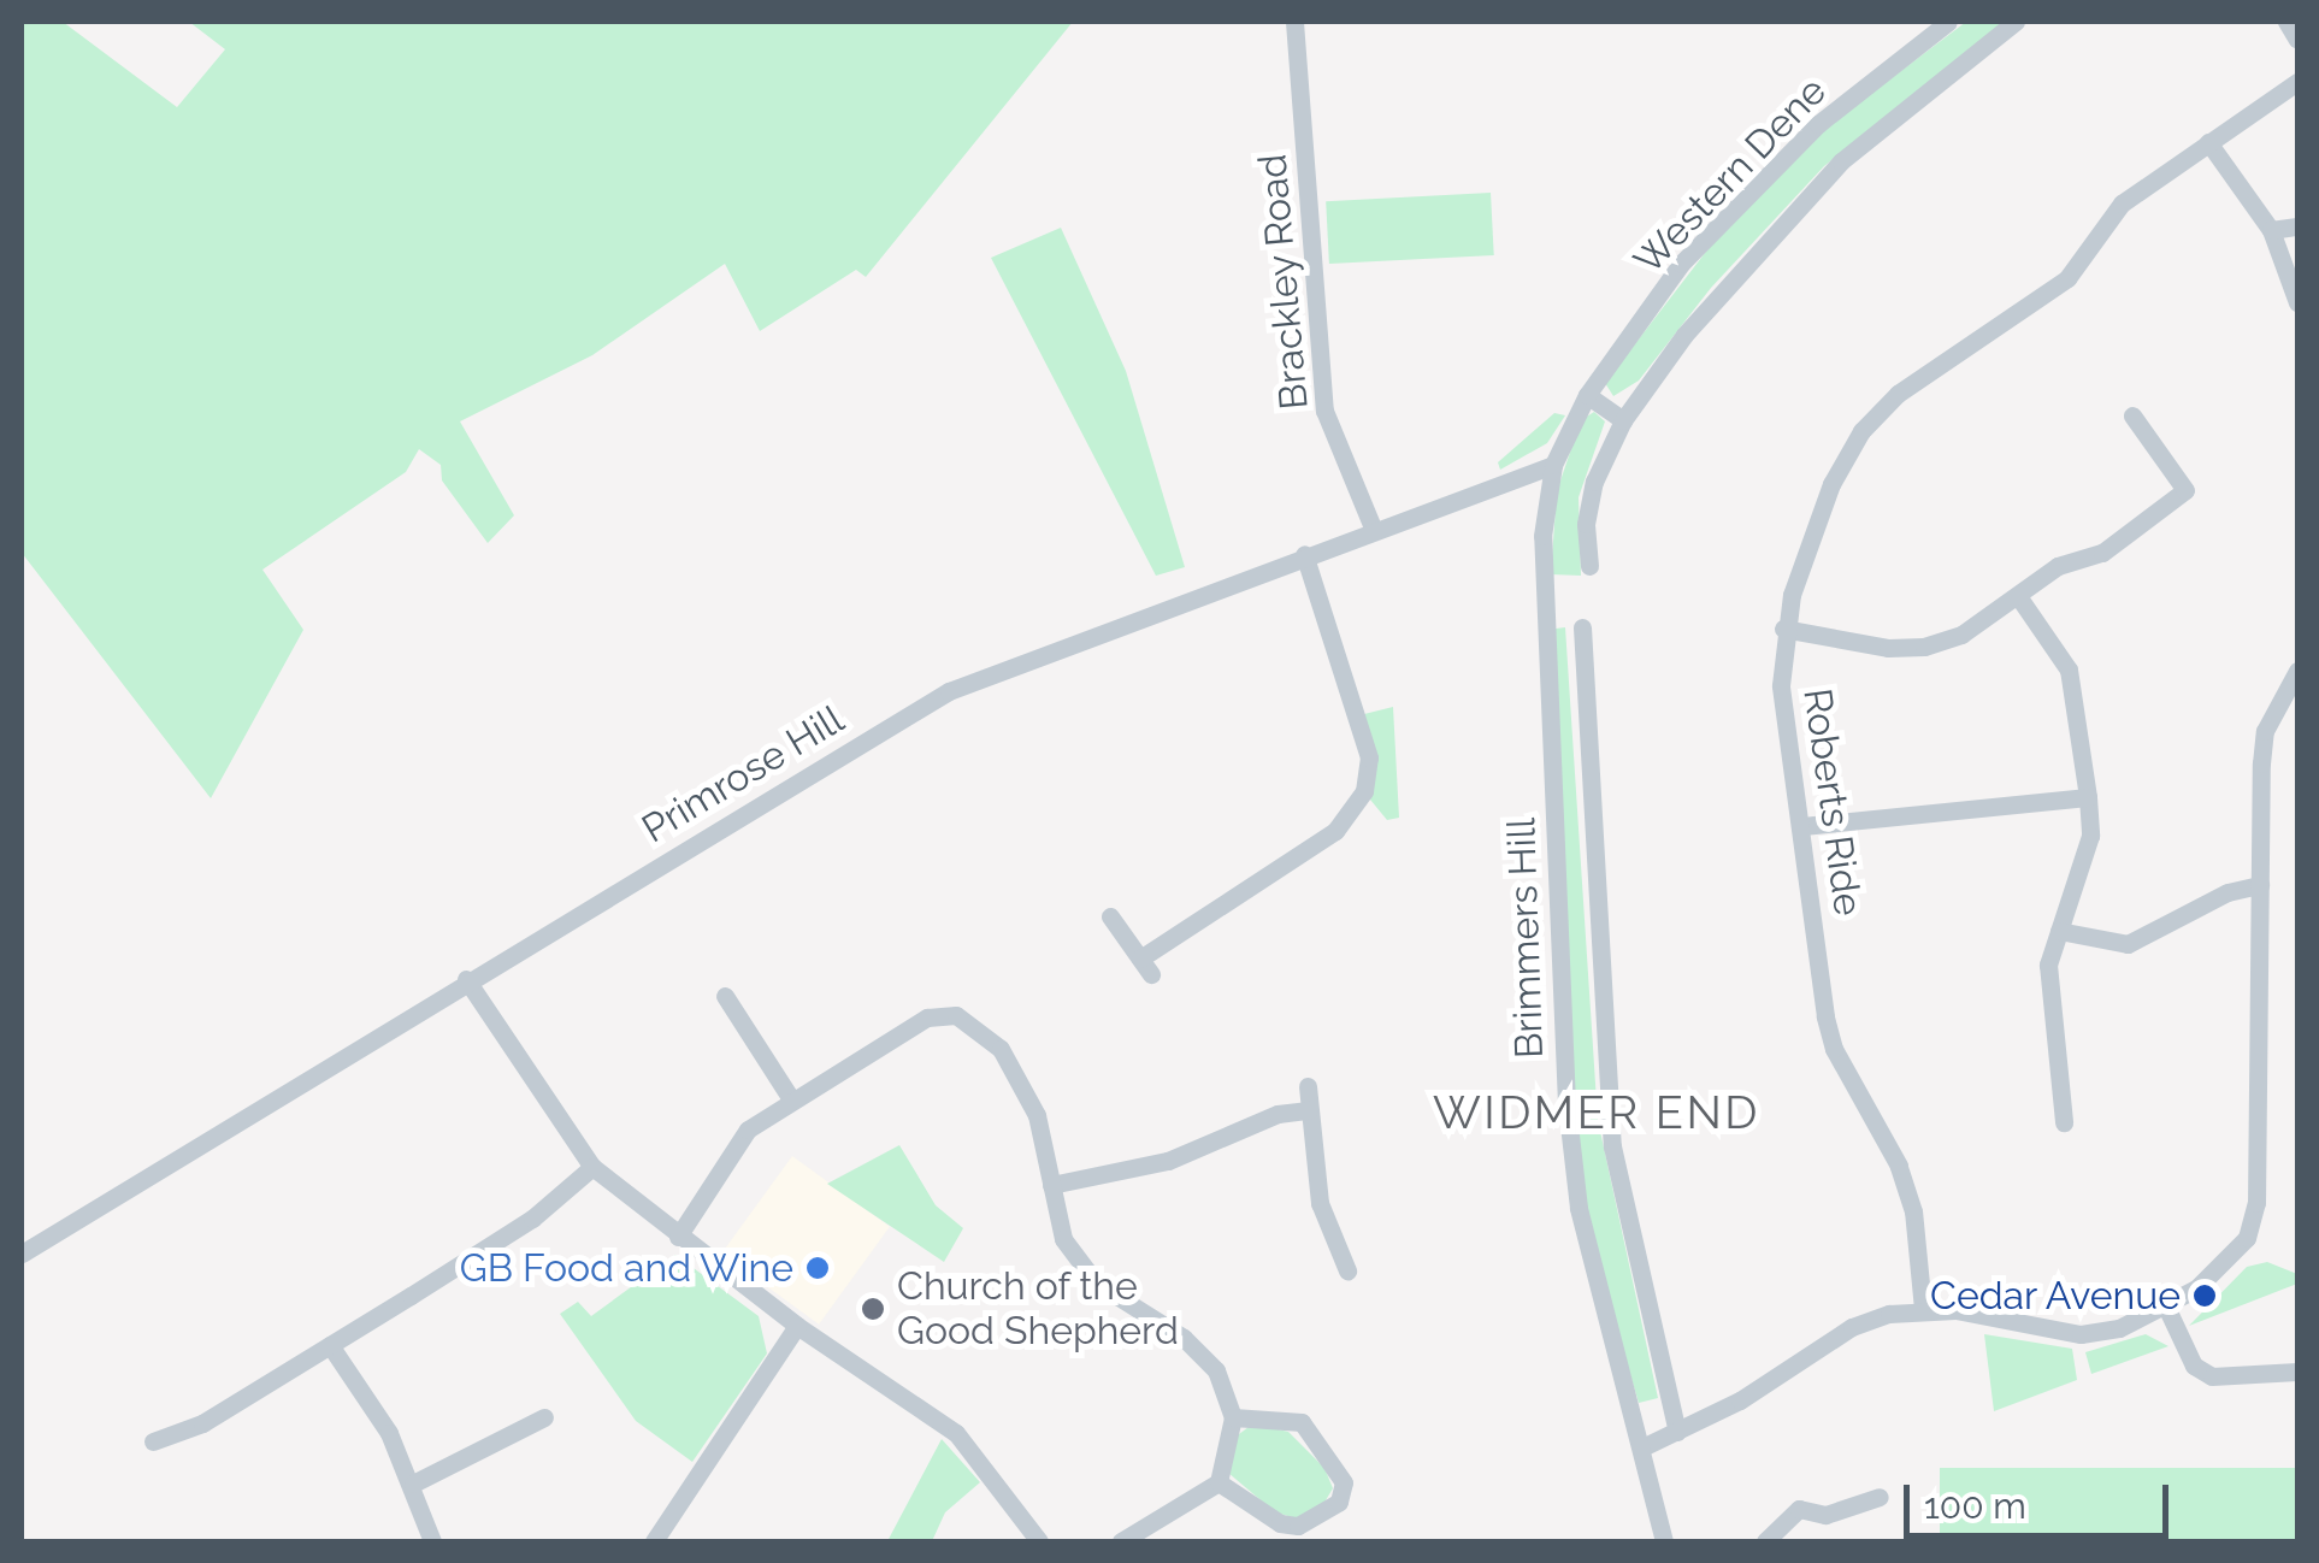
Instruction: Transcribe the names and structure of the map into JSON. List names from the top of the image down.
{
  "streets": {
    "street": [
      "Western Dene",
      "Brackley Road",
      "Primrose Hill",
      "Roberts Ride",
      "Brimmers Hill"
    ]
  },
  "crossings": [
    ["Western Dene", "Primrose Hill"],
    ["Western Dene", "Brimmers Hill"],
    ["Brackley Road", "Primrose Hill"],
    ["Primrose Hill", "Brimmers Hill"]
  ],
  "districts": ["WIDMER END"],
  "places": ["GB Food and Wine", "Cedar Avenue", "Church of the Good Shepherd"],
  "scale_bar": "100 m"
}
